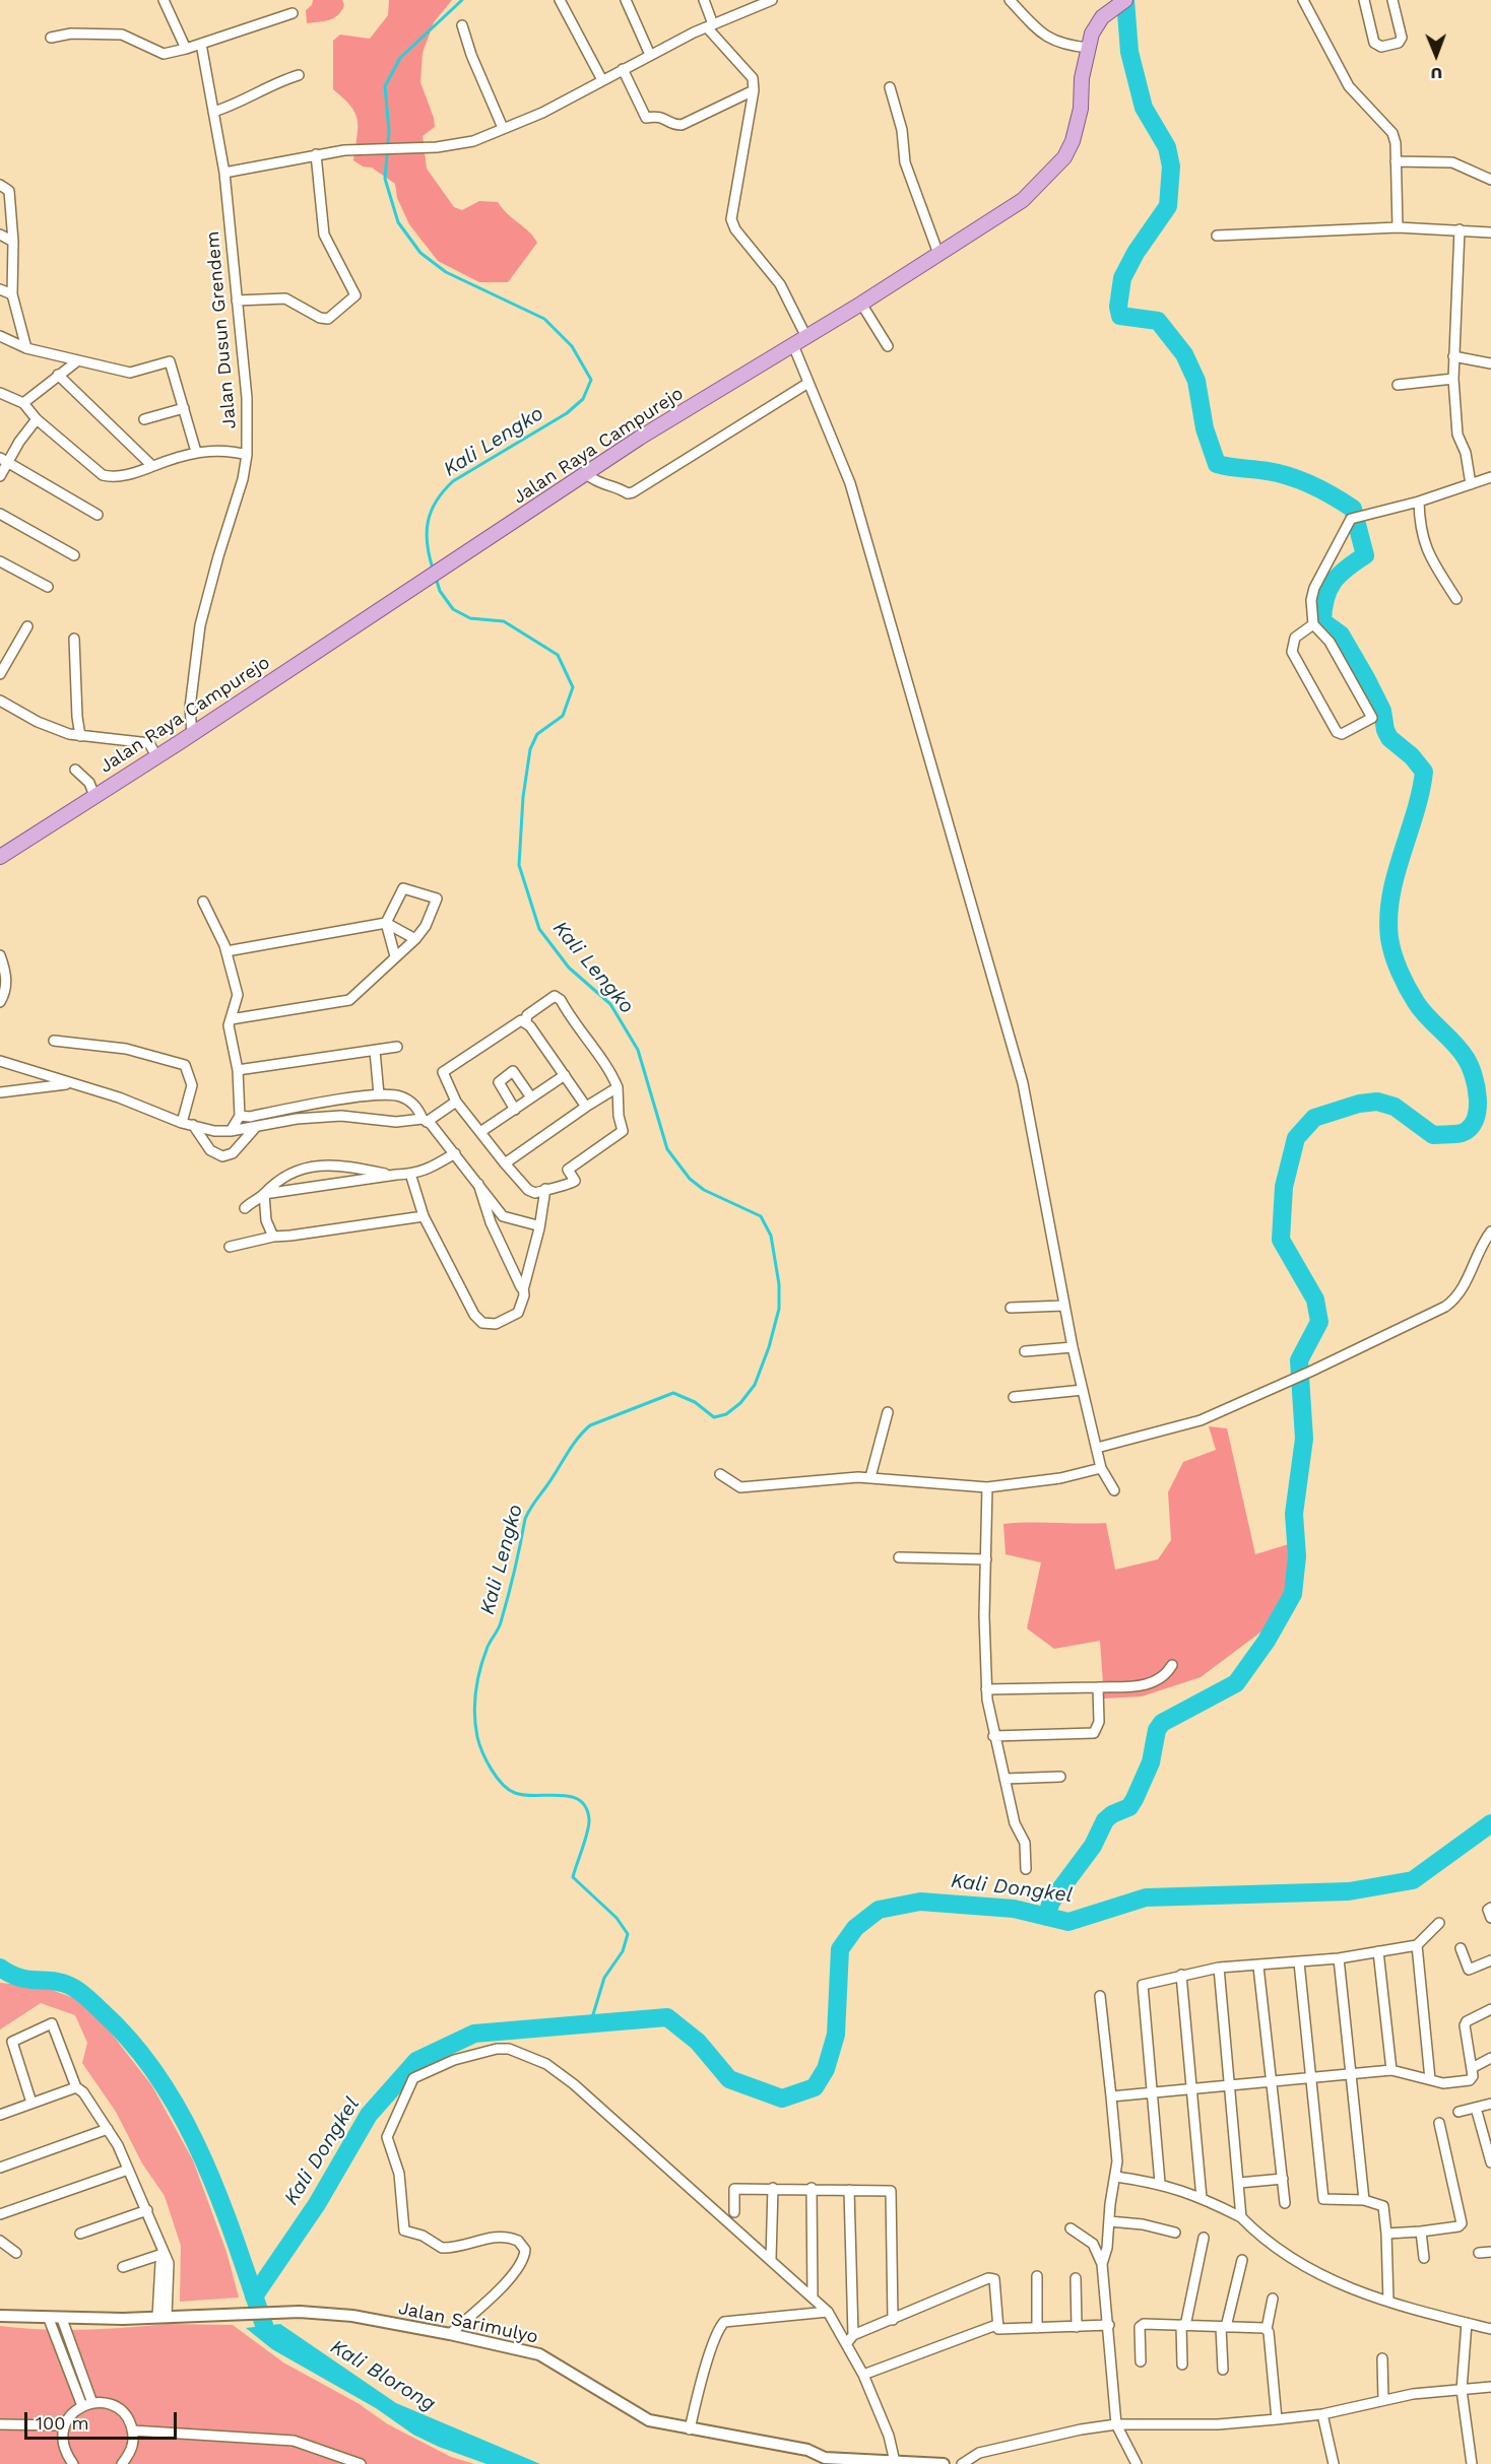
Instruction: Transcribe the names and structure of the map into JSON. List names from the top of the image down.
{
  "streets": {
    "main road": ["Jalan Raya Campurejo"],
    "street": ["Jalan Dusun Grendem", "Jalan Sarimulyo"]
  },
  "crossings": [
    ["Jalan Dusun Grendem", "Jalan Raya Campurejo"]
  ],
  "water": ["Kali Lengko", "Kali Dongkel", "Kali Blorong"],
  "scale_bar": "100 m",
  "north": "bottom"
}
